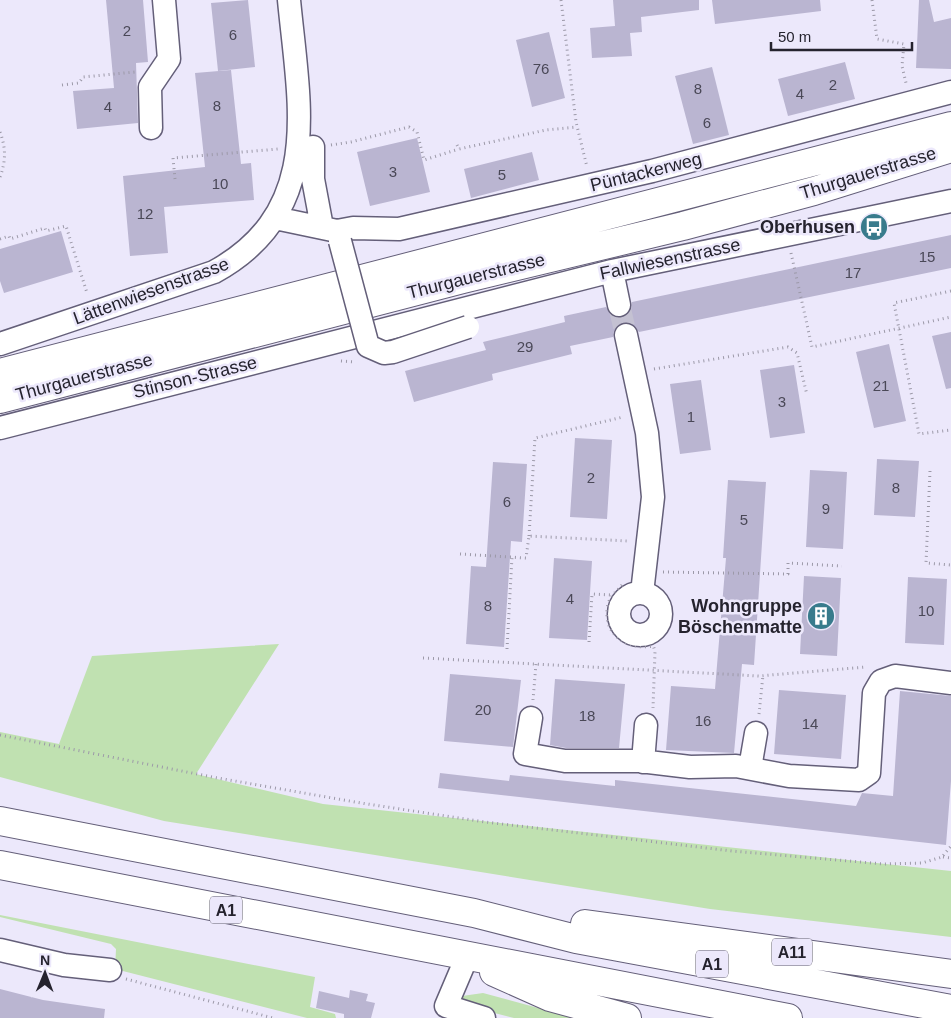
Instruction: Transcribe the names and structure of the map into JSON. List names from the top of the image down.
{
  "streets": {
    "main road": ["Thurgauerstrasse", "A1", "A11"],
    "street": [
      "Püntackerweg",
      "Fallwiesenstrasse",
      "Lättenwiesenstrasse",
      "Stinson-Strasse"
    ]
  },
  "crossings": [
    ["Püntackerweg", "Lättenwiesenstrasse"],
    ["Fallwiesenstrasse", "Stinson-Strasse"],
    ["A1", "A11"]
  ],
  "places": {
    "bus stop": ["Oberhusen"],
    "building": ["Wohngruppe Böschenmatte"]
  },
  "house_numbers": [
    "2",
    "6",
    "76",
    "2",
    "8",
    "4",
    "8",
    "4",
    "6",
    "3",
    "5",
    "10",
    "12",
    "15",
    "17",
    "29",
    "21",
    "3",
    "1",
    "2",
    "8",
    "6",
    "9",
    "5",
    "4",
    "8",
    "10",
    "20",
    "18",
    "16",
    "14"
  ],
  "scale_bar": "50 m",
  "north": "top"
}
